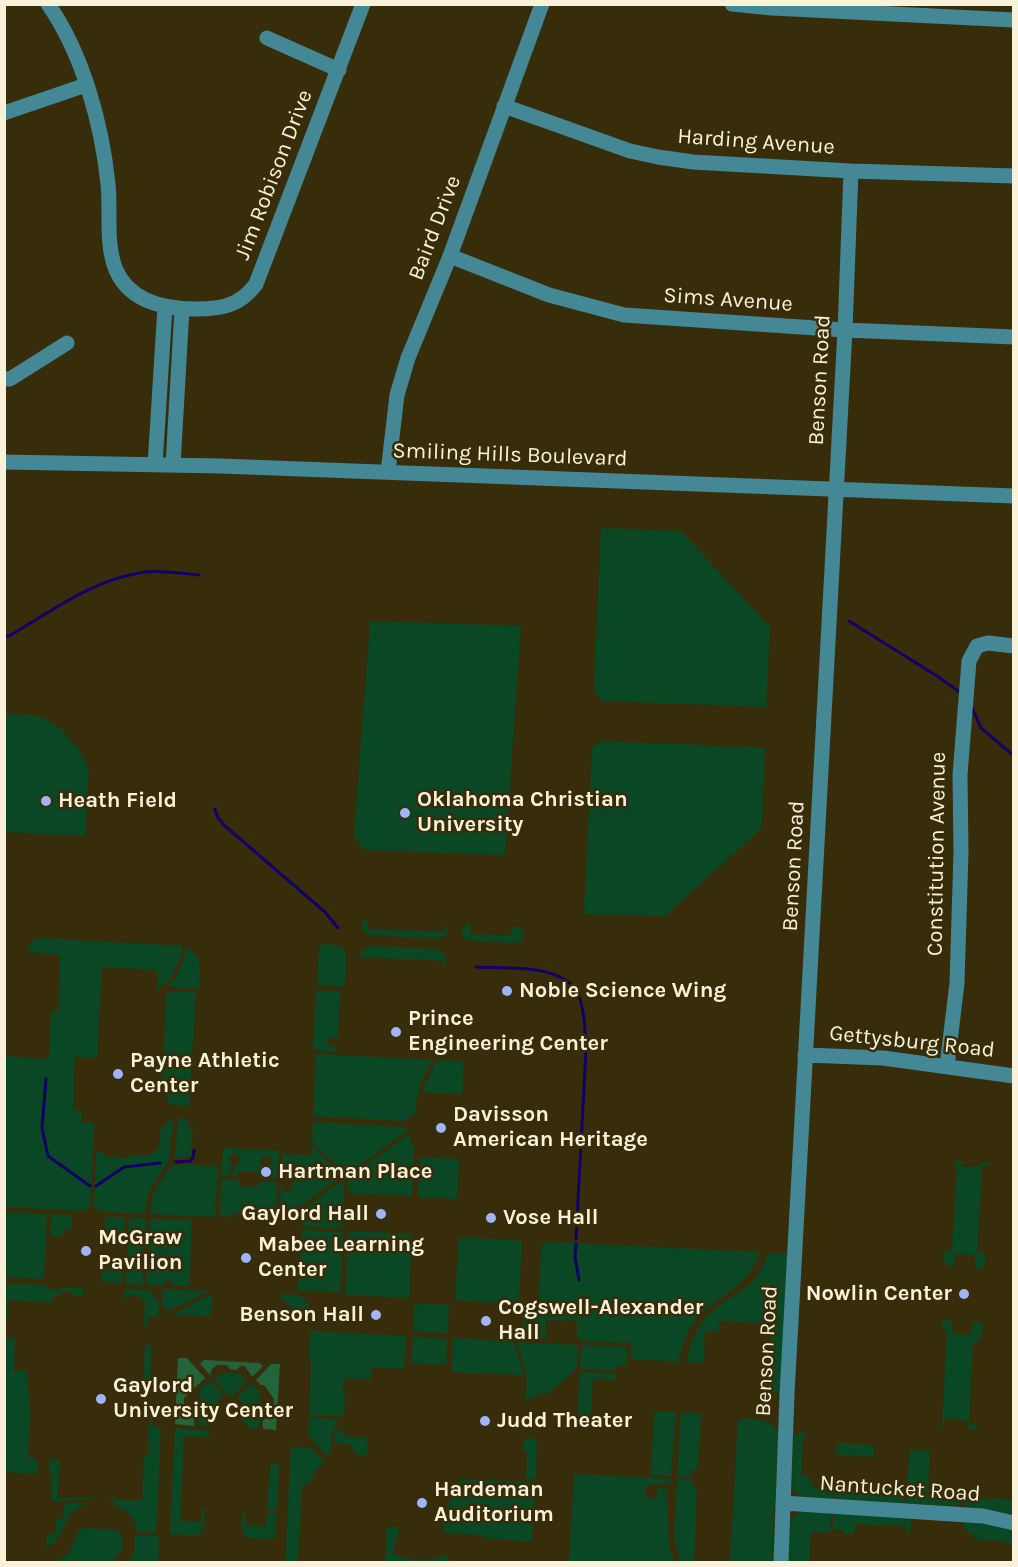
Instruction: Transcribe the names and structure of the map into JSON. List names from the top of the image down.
{
  "streets": {
    "street": [
      "Harding Avenue",
      "Jim Robison Drive",
      "Baird Drive",
      "Sims Avenue",
      "Benson Road",
      "Smiling Hills Boulevard",
      "Constitution Avenue",
      "Gettysburg Road",
      "Nantucket Road"
    ]
  },
  "crossings": [
    ["Harding Avenue", "Baird Drive"],
    ["Harding Avenue", "Benson Road"],
    ["Baird Drive", "Sims Avenue"],
    ["Baird Drive", "Smiling Hills Boulevard"],
    ["Sims Avenue", "Benson Road"],
    ["Benson Road", "Smiling Hills Boulevard"],
    ["Benson Road", "Gettysburg Road"],
    ["Benson Road", "Nantucket Road"],
    ["Constitution Avenue", "Gettysburg Road"]
  ],
  "places": [
    "Heath Field",
    "Oklahoma Christian University",
    "Noble Science Wing",
    "Prince Engineering Center",
    "Payne Athletic Center",
    "Davisson American Heritage",
    "Hartman Place",
    "Gaylord Hall",
    "Vose Hall",
    "McGraw Pavilion",
    "Mabee Learning Center",
    "Nowlin Center",
    "Benson Hall",
    "Cogswell-Alexander Hall",
    "Gaylord University Center",
    "Judd Theater",
    "Hardeman Auditorium"
  ]
}
